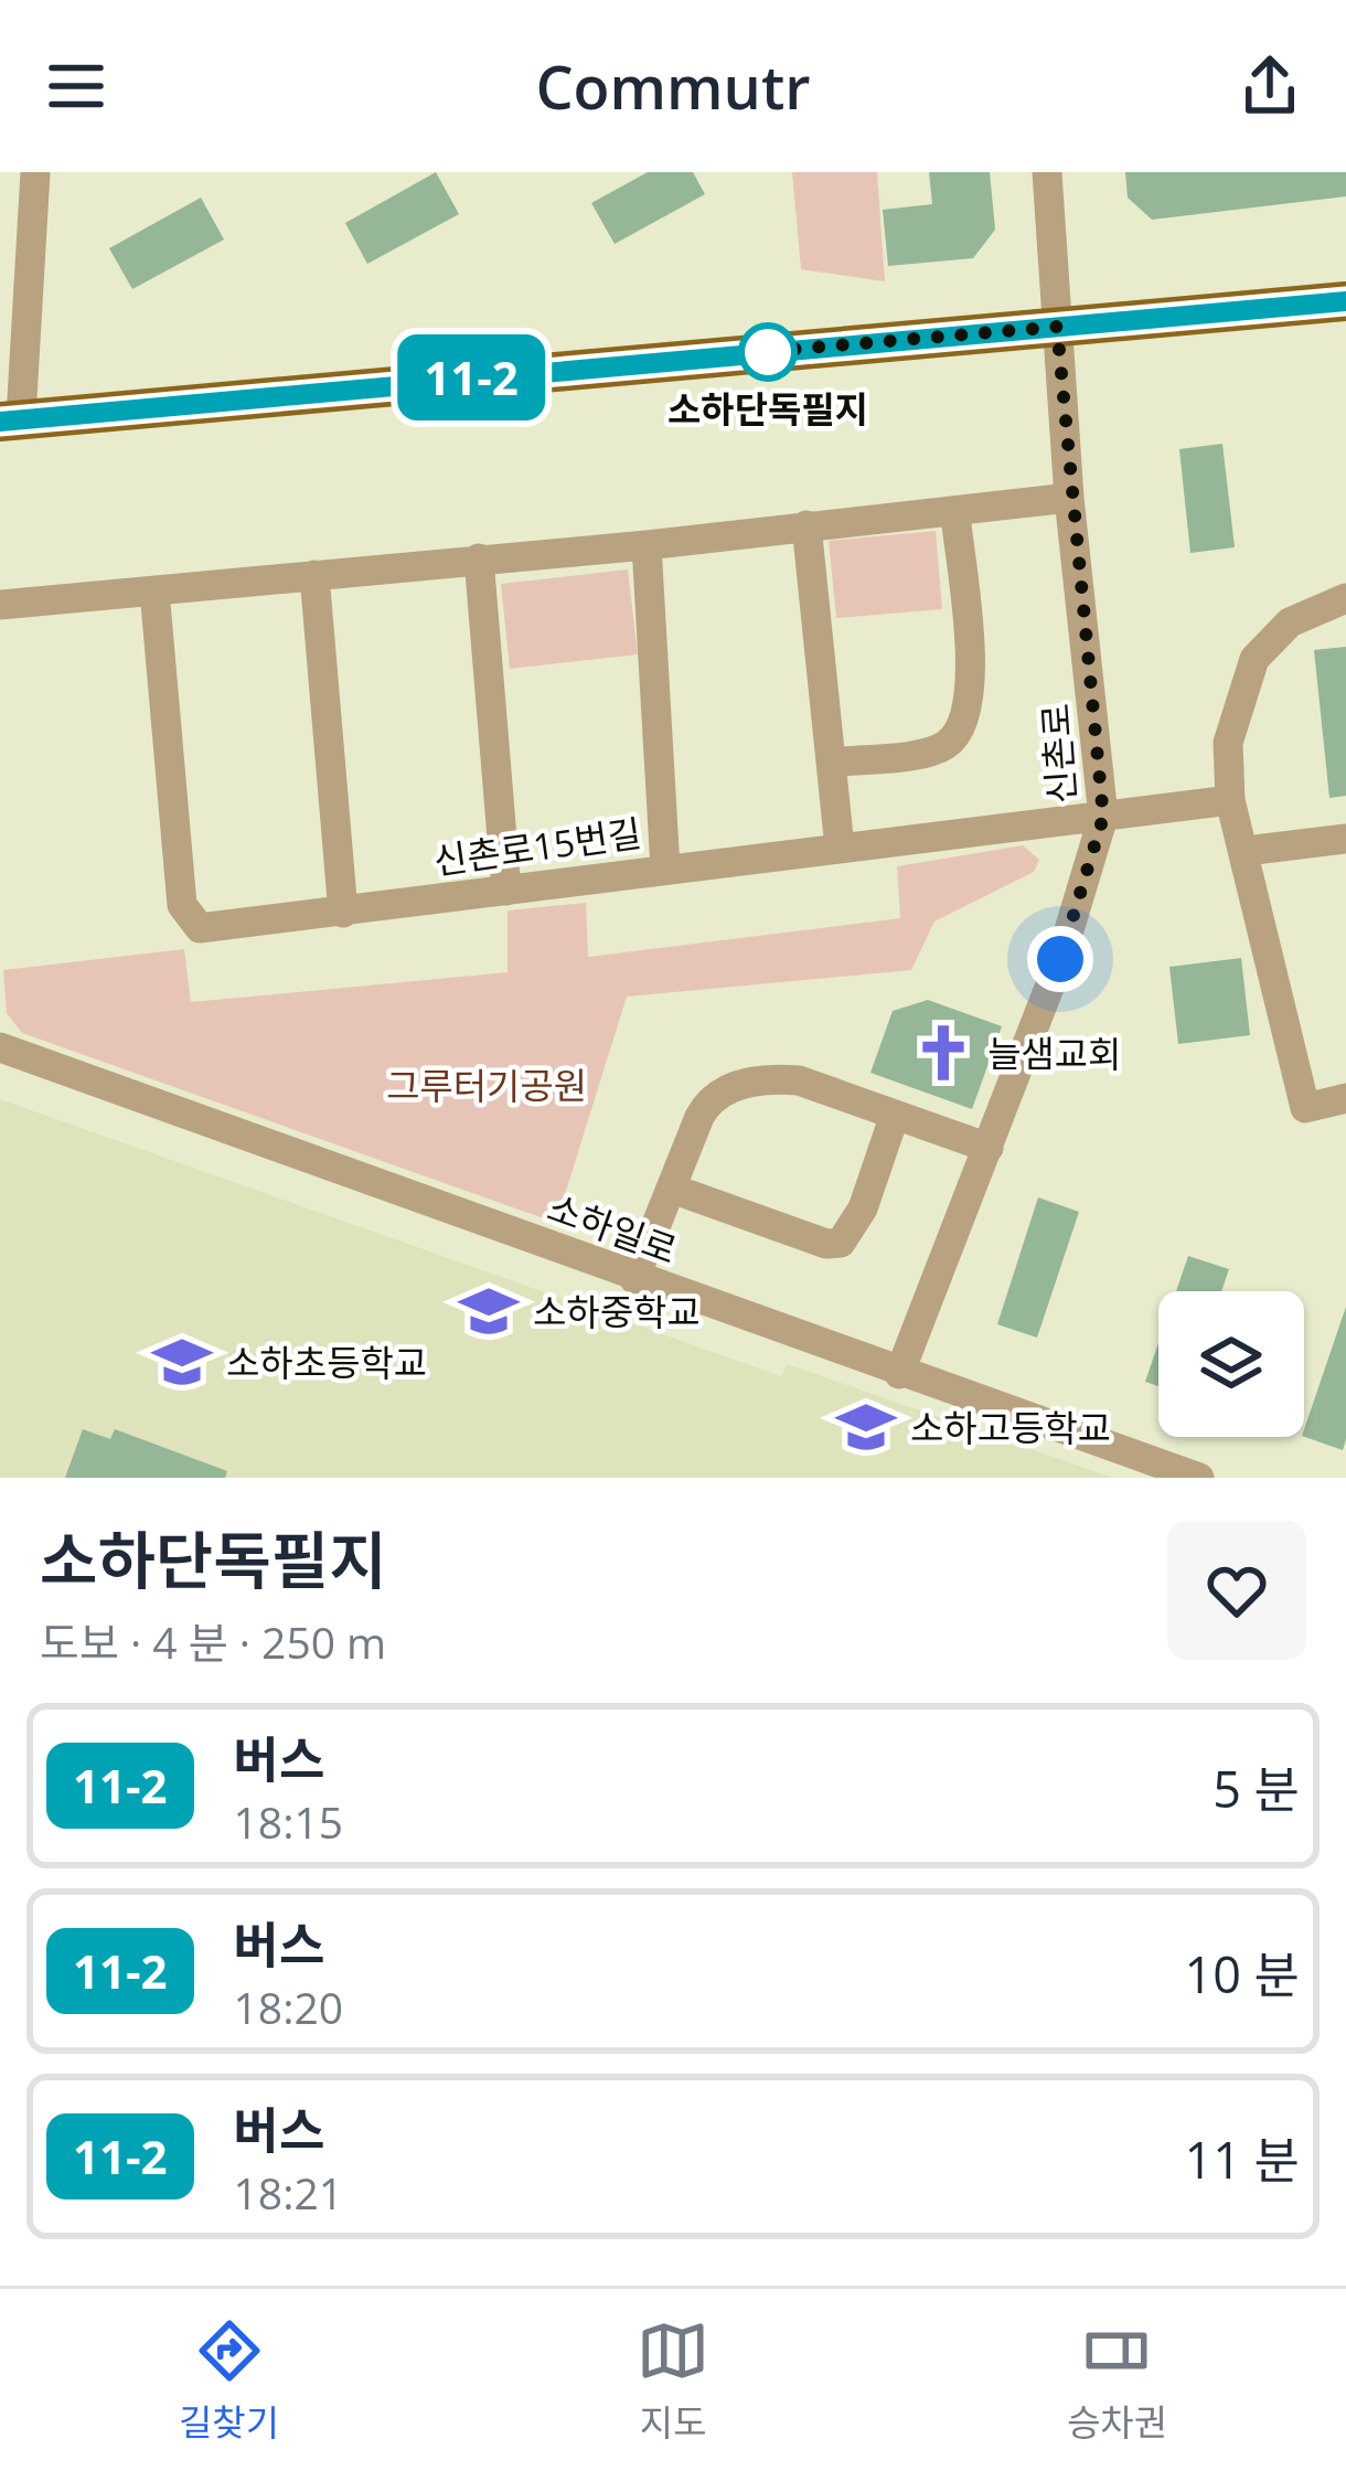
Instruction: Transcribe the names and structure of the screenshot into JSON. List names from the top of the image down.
{
  "streets": {
    "street": ["신촌로", "신촌로15번길", "소하일로"]
  },
  "crossings": [
    ["신촌로", "신촌로15번길"],
    ["신촌로", "소하일로"]
  ],
  "parks": ["그루터기공원"],
  "places": {
    "other": ["소하단독필지"],
    "church": ["늘샘교회"],
    "school or university": ["소하중학교", "소하초등학교", "소하고등학교"]
  },
  "lines": ["bus line 11-2"],
  "page": {
    "header": "Commutr",
    "on_map": "11-2",
    "heading": ["소하단독필지", "도보 · 4 분 · 250 m"],
    "list": [
      {
        "mark": "11-2",
        "name": "버스",
        "note": "18:15",
        "value": "5 분"
      },
      {
        "mark": "11-2",
        "name": "버스",
        "note": "18:20",
        "value": "10 분"
      },
      {
        "mark": "11-2",
        "name": "버스",
        "note": "18:21",
        "value": "11 분"
      }
    ],
    "tabs": ["길찾기", "지도", "승차권"]
  }
}
